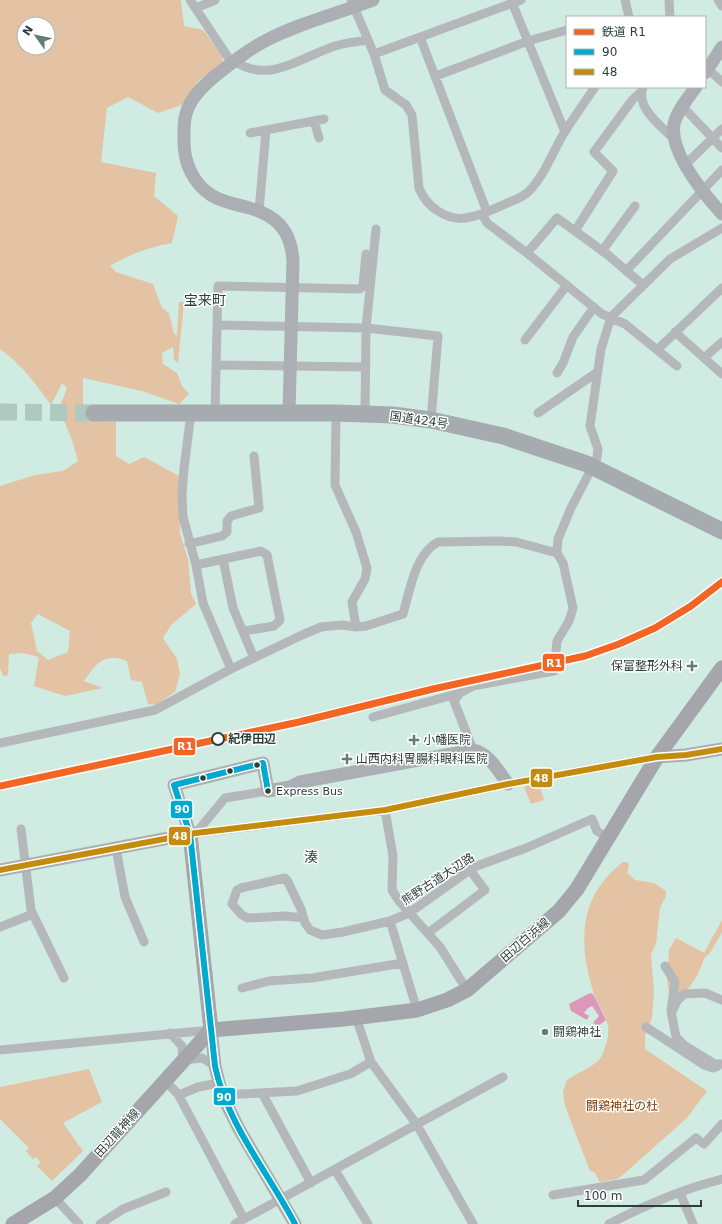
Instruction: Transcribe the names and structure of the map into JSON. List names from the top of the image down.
{
  "streets": {
    "highway": ["国道424号"],
    "main road": ["田辺白浜線", "田辺龍神線"],
    "street": ["熊野古道大辺路"]
  },
  "crossings": [
    ["熊野古道大辺路", "田辺白浜線"],
    ["田辺白浜線", "田辺龍神線"]
  ],
  "districts": ["宝来町", "湊"],
  "parks": ["闘鶏神社の杜"],
  "places": {
    "health": ["保富整形外科", "小幡医院", "山西内科胃腸科眼科医院"],
    "other": ["紀伊田辺", "Express Bus", "闘鶏神社"]
  },
  "lines": ["rail line R1", "transit line 48", "transit line 90"],
  "legend": ["鉄道 R1", "90", "48"],
  "scale_bar": "100 m",
  "north": "top left"
}
